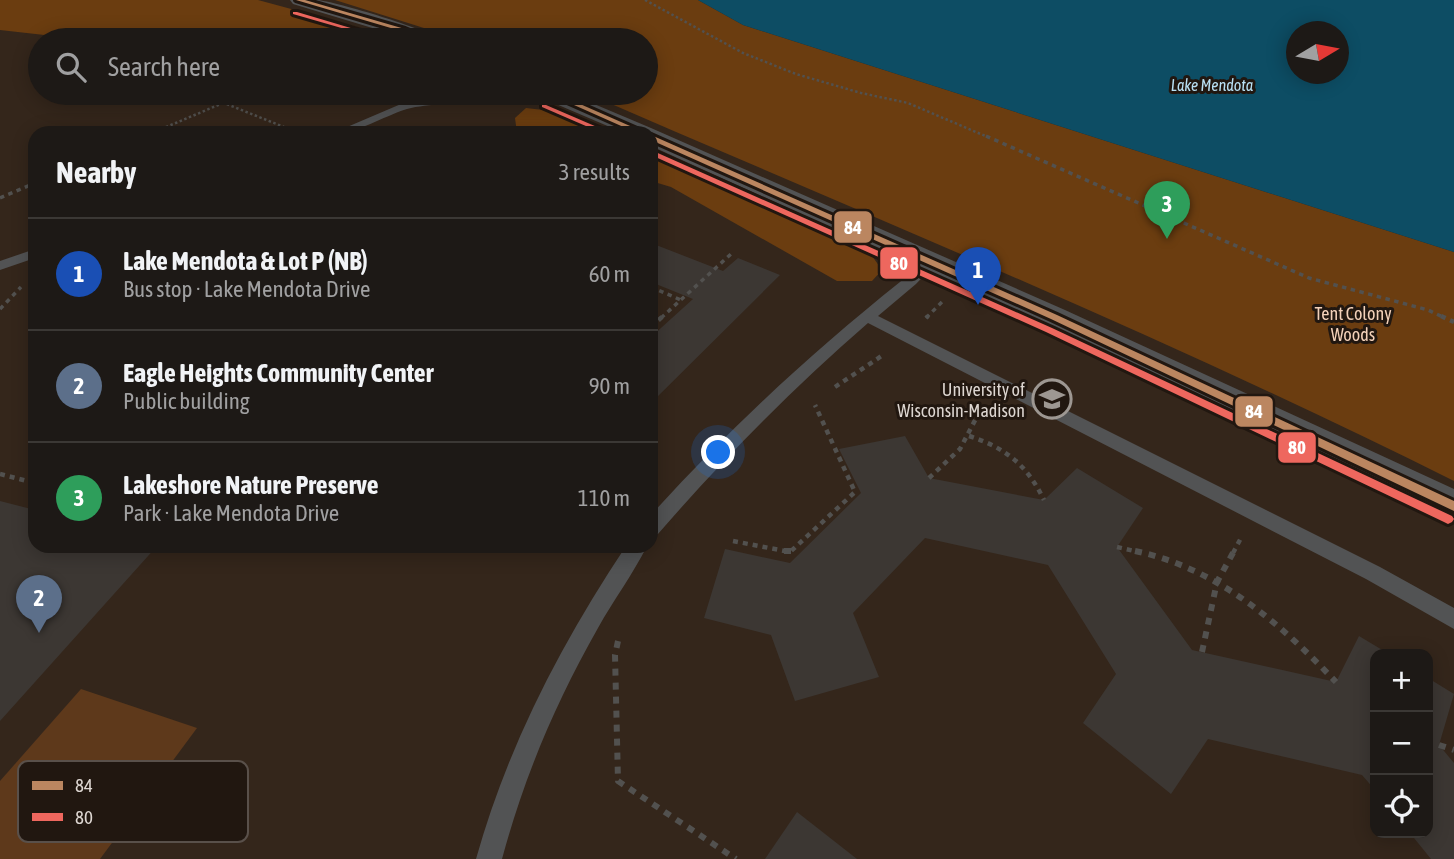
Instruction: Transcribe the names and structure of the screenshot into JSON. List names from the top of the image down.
{
  "water": ["Lake Mendota"],
  "parks": ["Tent Colony Woods"],
  "places": {
    "school or university": ["University of Wisconsin-Madison"]
  },
  "lines": ["transit line 84", "transit line 80"],
  "legend": ["84", "80"],
  "north": "right",
  "page": {
    "search": "Search here",
    "heading": ["Nearby", "3 results"],
    "pins": ["3", "1", "2"],
    "list": [
      {
        "mark": "1",
        "name": "Lake Mendota & Lot P (NB)",
        "note": "Bus stop · Lake Mendota Drive",
        "value": "60 m"
      },
      {
        "mark": "2",
        "name": "Eagle Heights Community Center",
        "note": "Public building",
        "value": "90 m"
      },
      {
        "mark": "3",
        "name": "Lakeshore Nature Preserve",
        "note": "Park · Lake Mendota Drive",
        "value": "110 m"
      }
    ],
    "map_buttons": ["+", "−"]
  }
}
